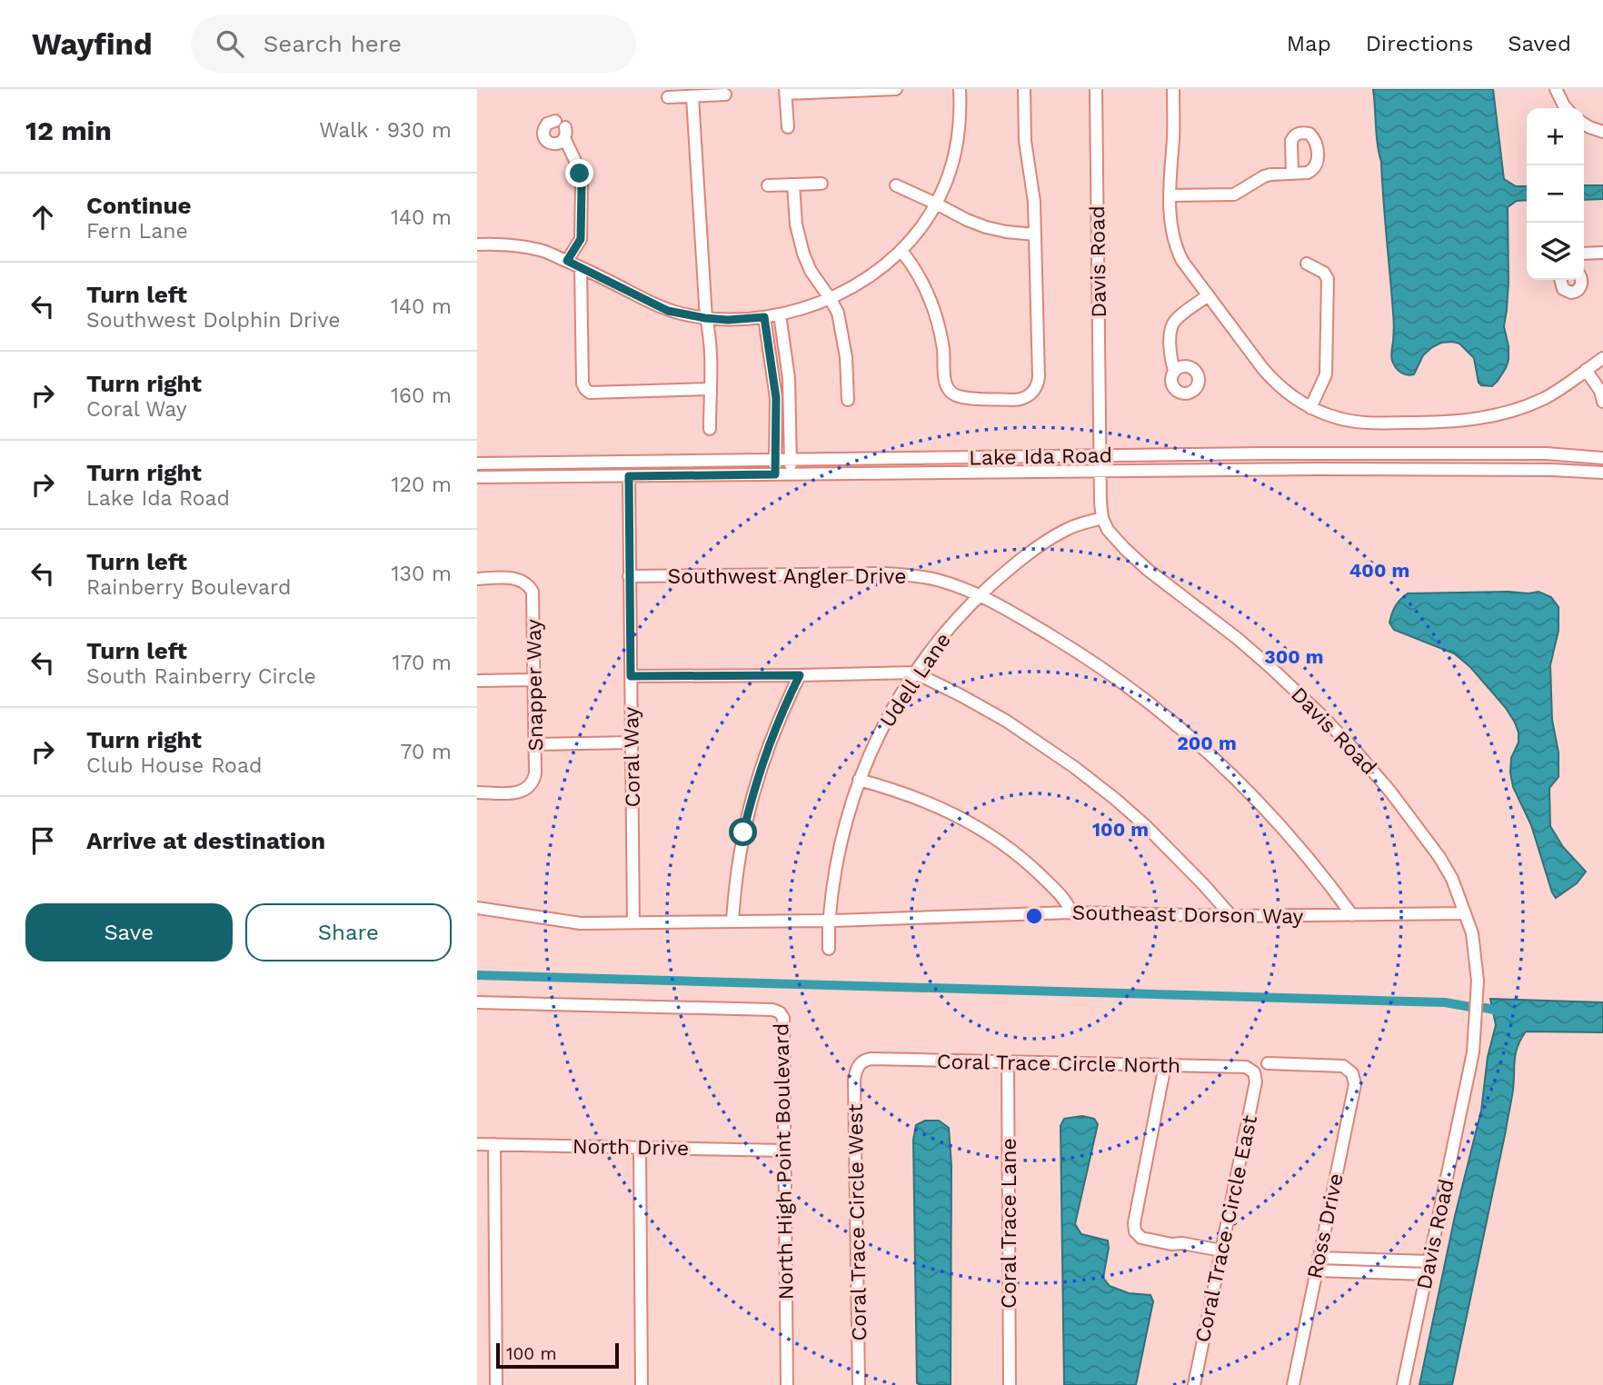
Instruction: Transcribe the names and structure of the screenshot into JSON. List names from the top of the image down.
{
  "streets": {
    "street": [
      "Davis Road",
      "Lake Ida Road",
      "Southwest Angler Drive",
      "Udell Lane",
      "Snapper Way",
      "Coral Way",
      "Southeast Dorson Way",
      "Coral Trace Circle North",
      "North Drive",
      "North High Point Boulevard",
      "Coral Trace Circle West",
      "Coral Trace Lane",
      "Ross Drive",
      "Coral Trace Circle East"
    ]
  },
  "crossings": [
    ["Davis Road", "Lake Ida Road"],
    ["Davis Road", "Udell Lane"],
    ["Davis Road", "Southeast Dorson Way"],
    ["Lake Ida Road", "Coral Way"],
    ["Southwest Angler Drive", "Udell Lane"],
    ["Southwest Angler Drive", "Coral Way"],
    ["Southwest Angler Drive", "Southeast Dorson Way"],
    ["Udell Lane", "Southeast Dorson Way"],
    ["Coral Way", "Southeast Dorson Way"],
    ["Coral Trace Circle North", "Coral Trace Circle West"],
    ["Coral Trace Circle North", "Coral Trace Lane"],
    ["Coral Trace Circle North", "Coral Trace Circle East"],
    ["North Drive", "North High Point Boulevard"]
  ],
  "scale_bar": "100 m",
  "page": {
    "header": "Wayfind",
    "search": "Search here",
    "nav": ["Map", "Directions", "Saved"],
    "heading": ["12 min", "Walk · 930 m"],
    "map_buttons": ["+", "−"],
    "list": [
      ["Continue", "Fern Lane", "140 m"],
      ["Turn left", "Southwest Dolphin Drive", "140 m"],
      ["Turn right", "Coral Way", "160 m"],
      ["Turn right", "Lake Ida Road", "120 m"],
      ["Turn left", "Rainberry Boulevard", "130 m"],
      ["Turn left", "South Rainberry Circle", "170 m"],
      ["Turn right", "Club House Road", "70 m"],
      "Arrive at destination"
    ],
    "buttons": ["Save", "Share"],
    "scale": "100 m"
  },
  "rings": [
    "400 m",
    "300 m",
    "200 m",
    "100 m"
  ]
}
